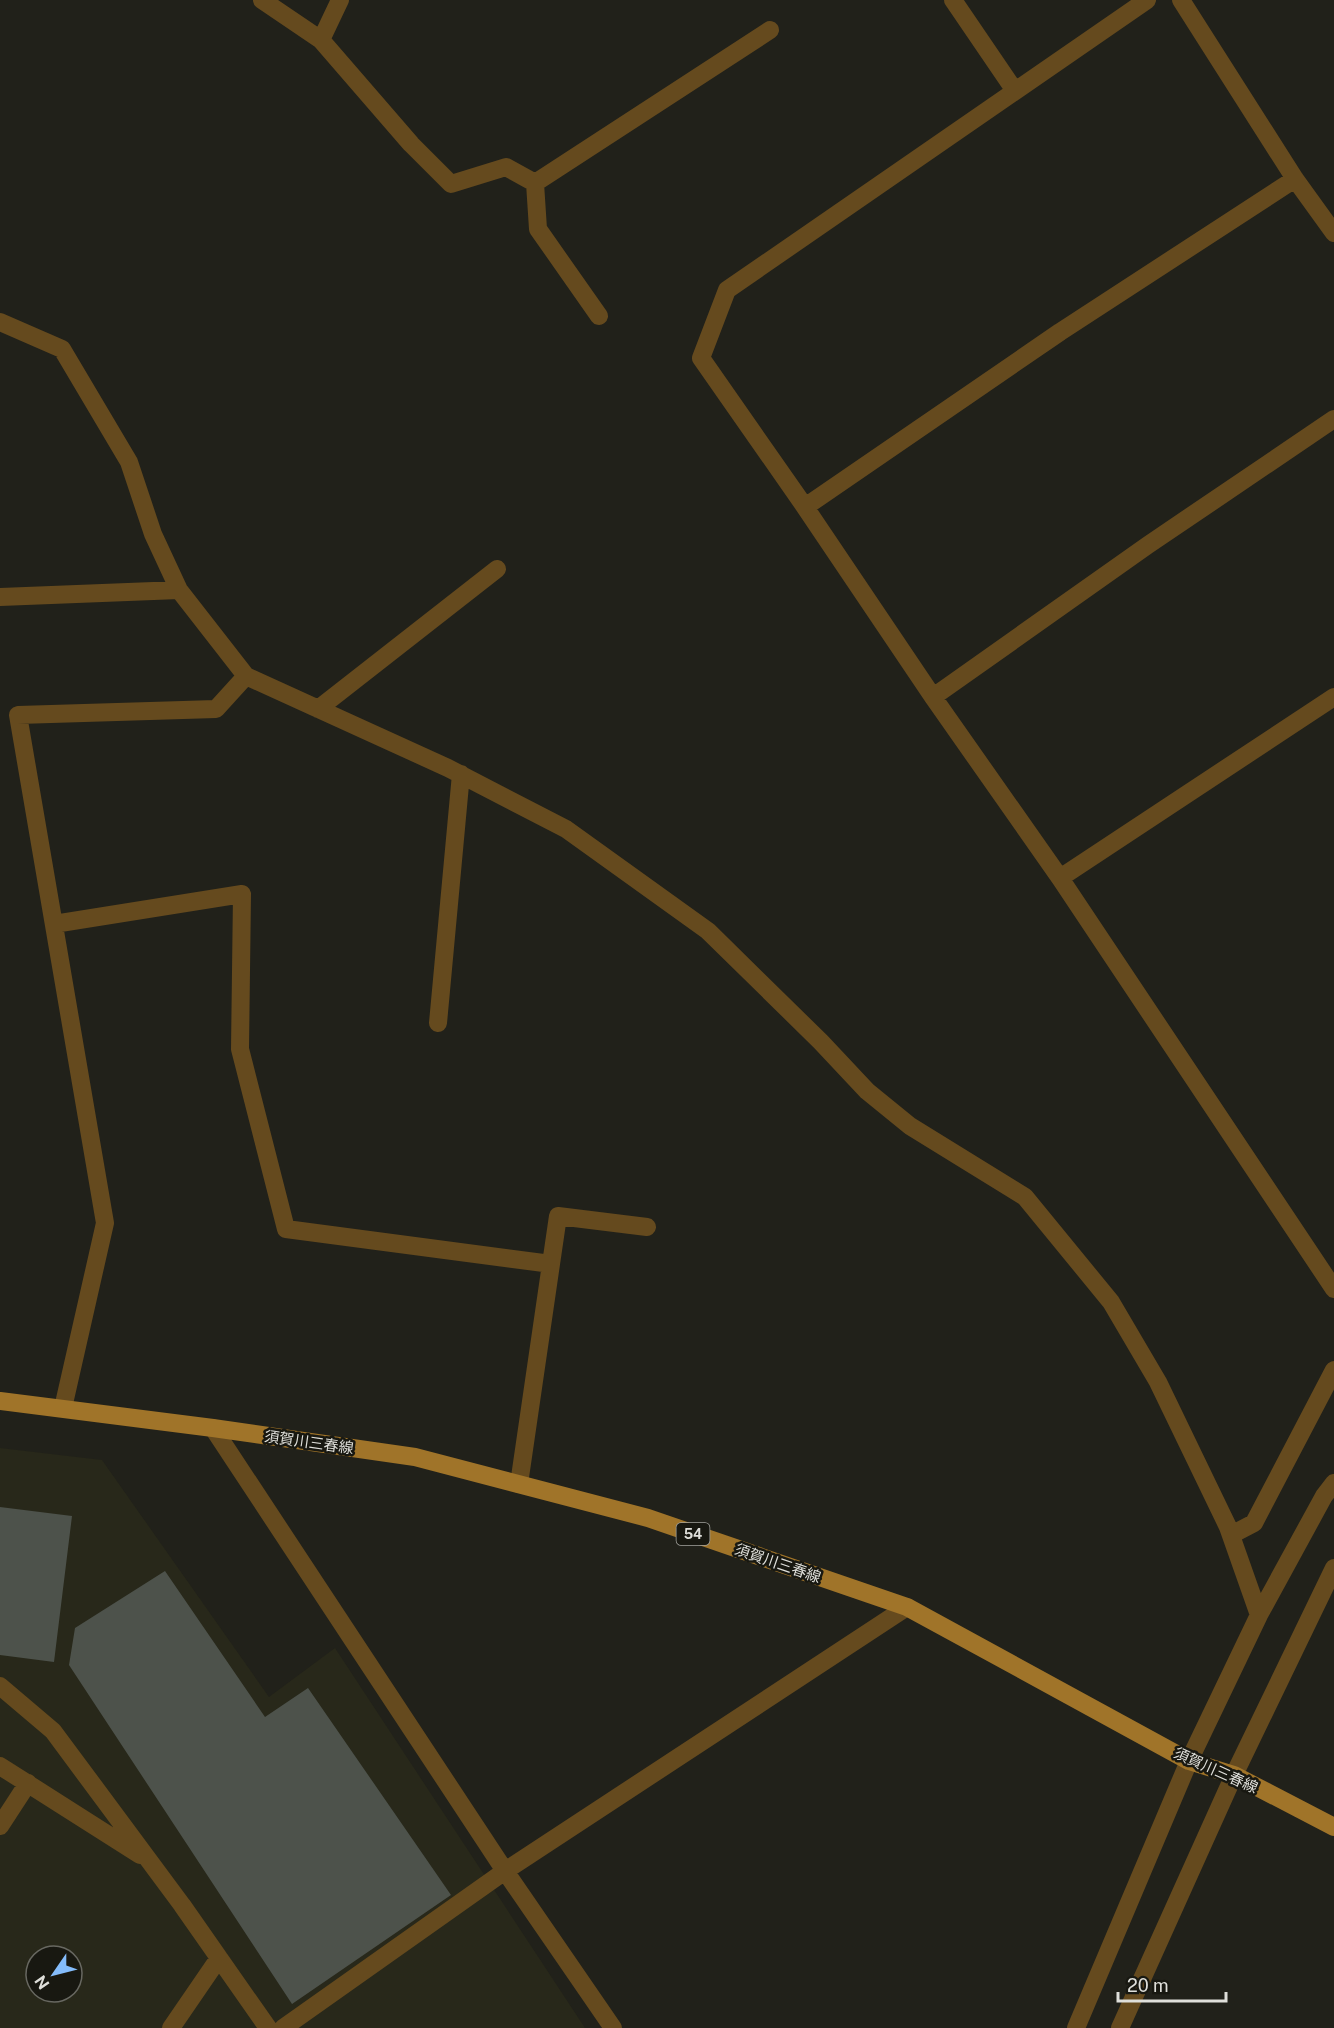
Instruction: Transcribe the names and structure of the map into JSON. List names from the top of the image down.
{
  "streets": {
    "main road": ["須賀川三春線", "54"]
  },
  "scale_bar": "20 m",
  "north": "bottom left"
}
